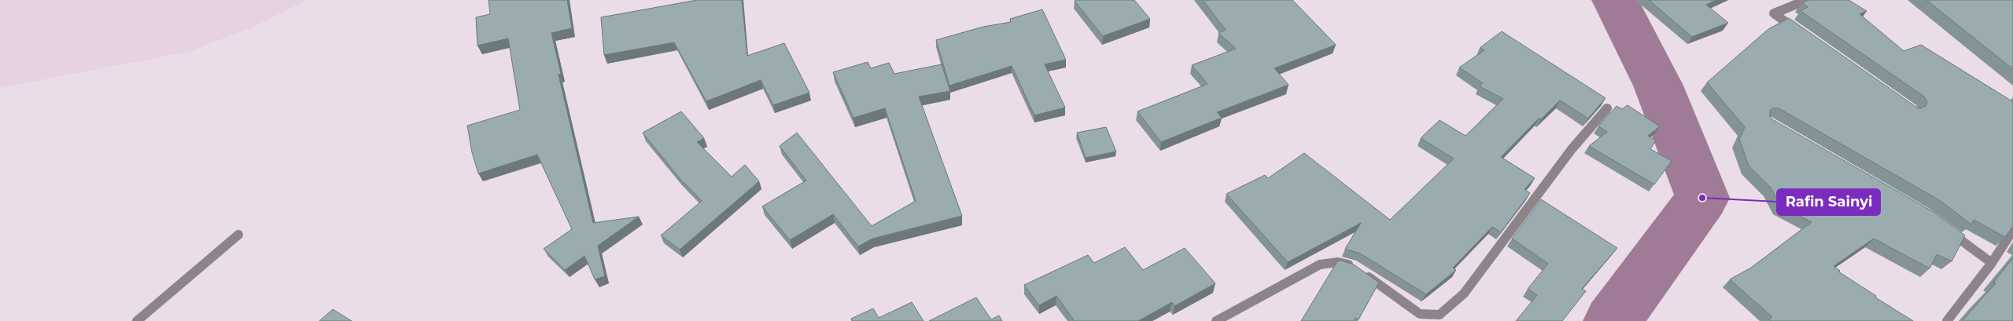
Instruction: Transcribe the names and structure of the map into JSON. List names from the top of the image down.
{
  "places": ["Rafin Sainyi"]
}
